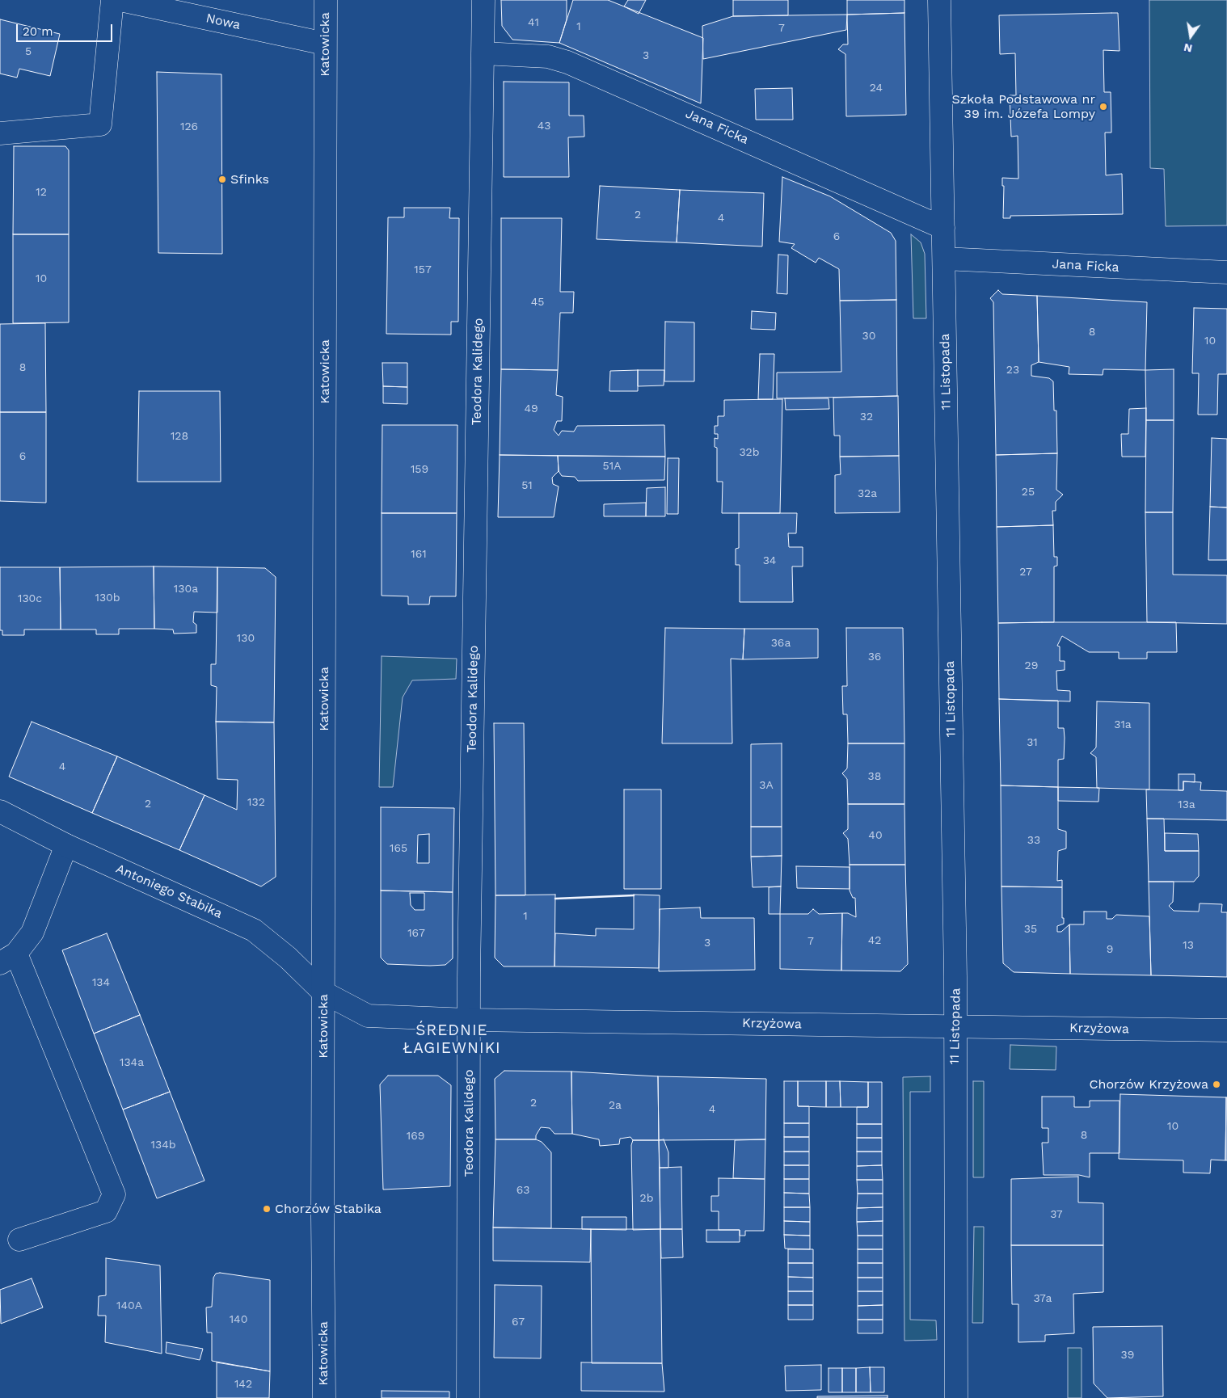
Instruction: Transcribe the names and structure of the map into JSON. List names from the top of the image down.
{
  "streets": {
    "street": [
      "Nowa",
      "Katowicka",
      "Jana Ficka",
      "Teodora Kalidego",
      "11 Listopada",
      "Antoniego Stabika",
      "Krzyżowa"
    ]
  },
  "crossings": [
    ["Nowa", "Katowicka"],
    ["Katowicka", "Antoniego Stabika"],
    ["Katowicka", "Krzyżowa"],
    ["Jana Ficka", "Teodora Kalidego"],
    ["Jana Ficka", "11 Listopada"],
    ["Teodora Kalidego", "Krzyżowa"],
    ["11 Listopada", "Krzyżowa"],
    ["Antoniego Stabika", "Krzyżowa"]
  ],
  "districts": ["ŚREDNIE ŁAGIEWNIKI"],
  "places": [
    "Szkoła Podstawowa nr 39 im. Józefa Lompy",
    "Sfinks",
    "Chorzów Krzyżowa",
    "Chorzów Stabika"
  ],
  "house_numbers": [
    "41",
    "1",
    "7",
    "5",
    "3",
    "24",
    "43",
    "126",
    "12",
    "2",
    "4",
    "6",
    "157",
    "10",
    "45",
    "8",
    "30",
    "10",
    "8",
    "23",
    "49",
    "32",
    "128",
    "32b",
    "6",
    "51A",
    "159",
    "51",
    "25",
    "32a",
    "161",
    "34",
    "27",
    "130a",
    "130b",
    "130c",
    "130",
    "36a",
    "36",
    "29",
    "31a",
    "31",
    "4",
    "38",
    "3A",
    "132",
    "2",
    "13a",
    "40",
    "33",
    "165",
    "1",
    "35",
    "167",
    "42",
    "7",
    "3",
    "13",
    "9",
    "134",
    "134a",
    "2",
    "2a",
    "4",
    "10",
    "8",
    "169",
    "134b",
    "63",
    "2b",
    "37",
    "37a",
    "140A",
    "140",
    "67",
    "39",
    "142"
  ],
  "scale_bar": "20 m",
  "north": "bottom"
}
